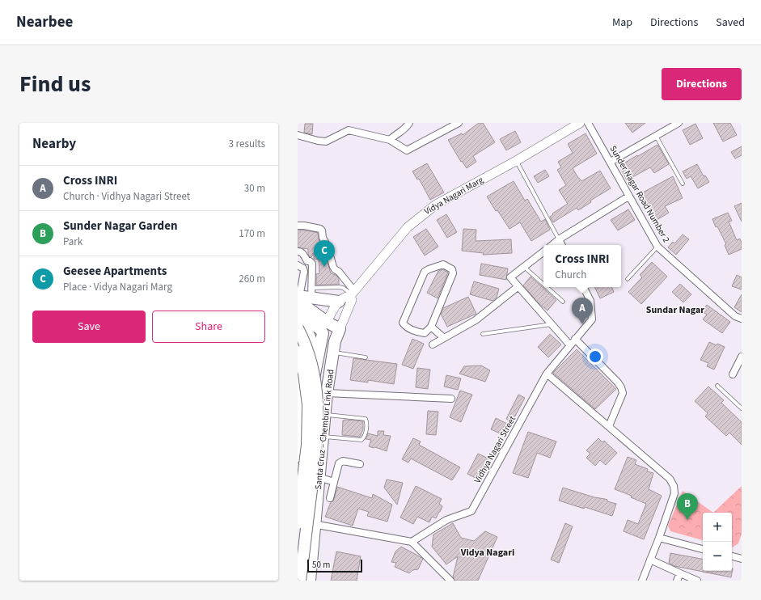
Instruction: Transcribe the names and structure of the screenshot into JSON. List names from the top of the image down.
{
  "streets": {
    "highway": ["Santa Cruz – Chembur Link Road"],
    "main road": ["Vidya Nagari Marg"],
    "street": ["Sunder Nagar Road Number 2", "Vidhya Nagari Street"]
  },
  "crossings": [
    ["Vidya Nagari Marg", "Santa Cruz – Chembur Link Road"]
  ],
  "districts": ["Sundar Nagar", "Vidya Nagari"],
  "scale_bar": "50 m",
  "page": {
    "header": "Nearbee",
    "nav": ["Map", "Directions", "Saved"],
    "title": "Find us",
    "buttons": [
      "Directions",
      ["Save", "Share"]
    ],
    "heading": ["Nearby", "3 results"],
    "list": [
      {
        "mark": "A",
        "name": "Cross INRI",
        "note": "Church · Vidhya Nagari Street",
        "value": "30 m"
      },
      {
        "mark": "B",
        "name": "Sunder Nagar Garden",
        "note": "Park",
        "value": "170 m"
      },
      {
        "mark": "C",
        "name": "Geesee Apartments",
        "note": "Place · Vidya Nagari Marg",
        "value": "260 m"
      }
    ],
    "pins": ["C", "A", "B"],
    "popup": ["Cross INRI", "Church"],
    "map_buttons": ["+", "−"],
    "scale": "50 m"
  }
}
